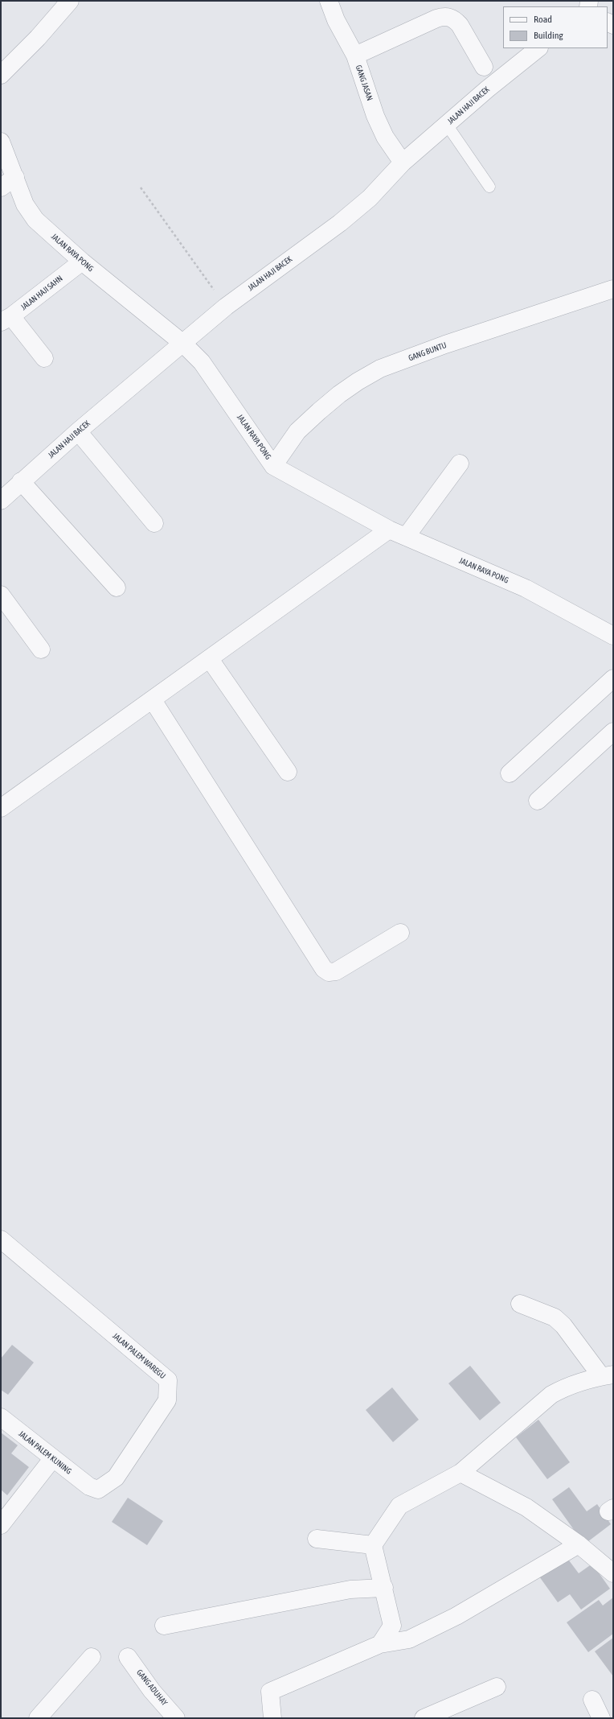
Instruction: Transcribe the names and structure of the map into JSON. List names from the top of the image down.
{
  "streets": {
    "street": [
      "GANG JASAN",
      "JALAN HAJI BACEK",
      "JALAN RAYA PONG",
      "JALAN HAJI SAHN",
      "GANG BUNTU",
      "JALAN PALEM WAREGU",
      "JALAN PALEM KUNING",
      "GANG ADUHAY"
    ]
  },
  "crossings": [
    ["GANG JASAN", "JALAN HAJI BACEK"],
    ["JALAN HAJI BACEK", "JALAN RAYA PONG"],
    ["JALAN RAYA PONG", "JALAN HAJI SAHN"],
    ["JALAN RAYA PONG", "GANG BUNTU"],
    ["JALAN PALEM WAREGU", "JALAN PALEM KUNING"]
  ],
  "legend": ["Road", "Building"]
}
